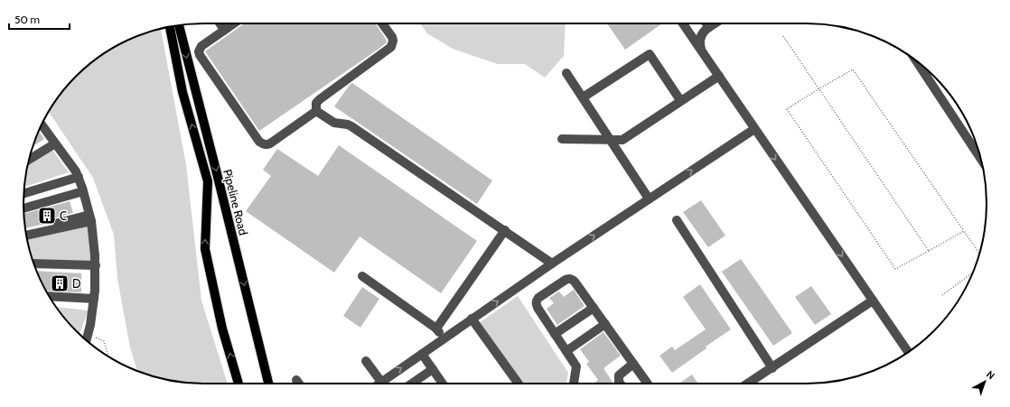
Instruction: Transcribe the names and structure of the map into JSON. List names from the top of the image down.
{
  "streets": {
    "main road": ["Pipeline Road"]
  },
  "places": {
    "building": ["C", "D"]
  },
  "scale_bar": "50 m",
  "north": "top right"
}
